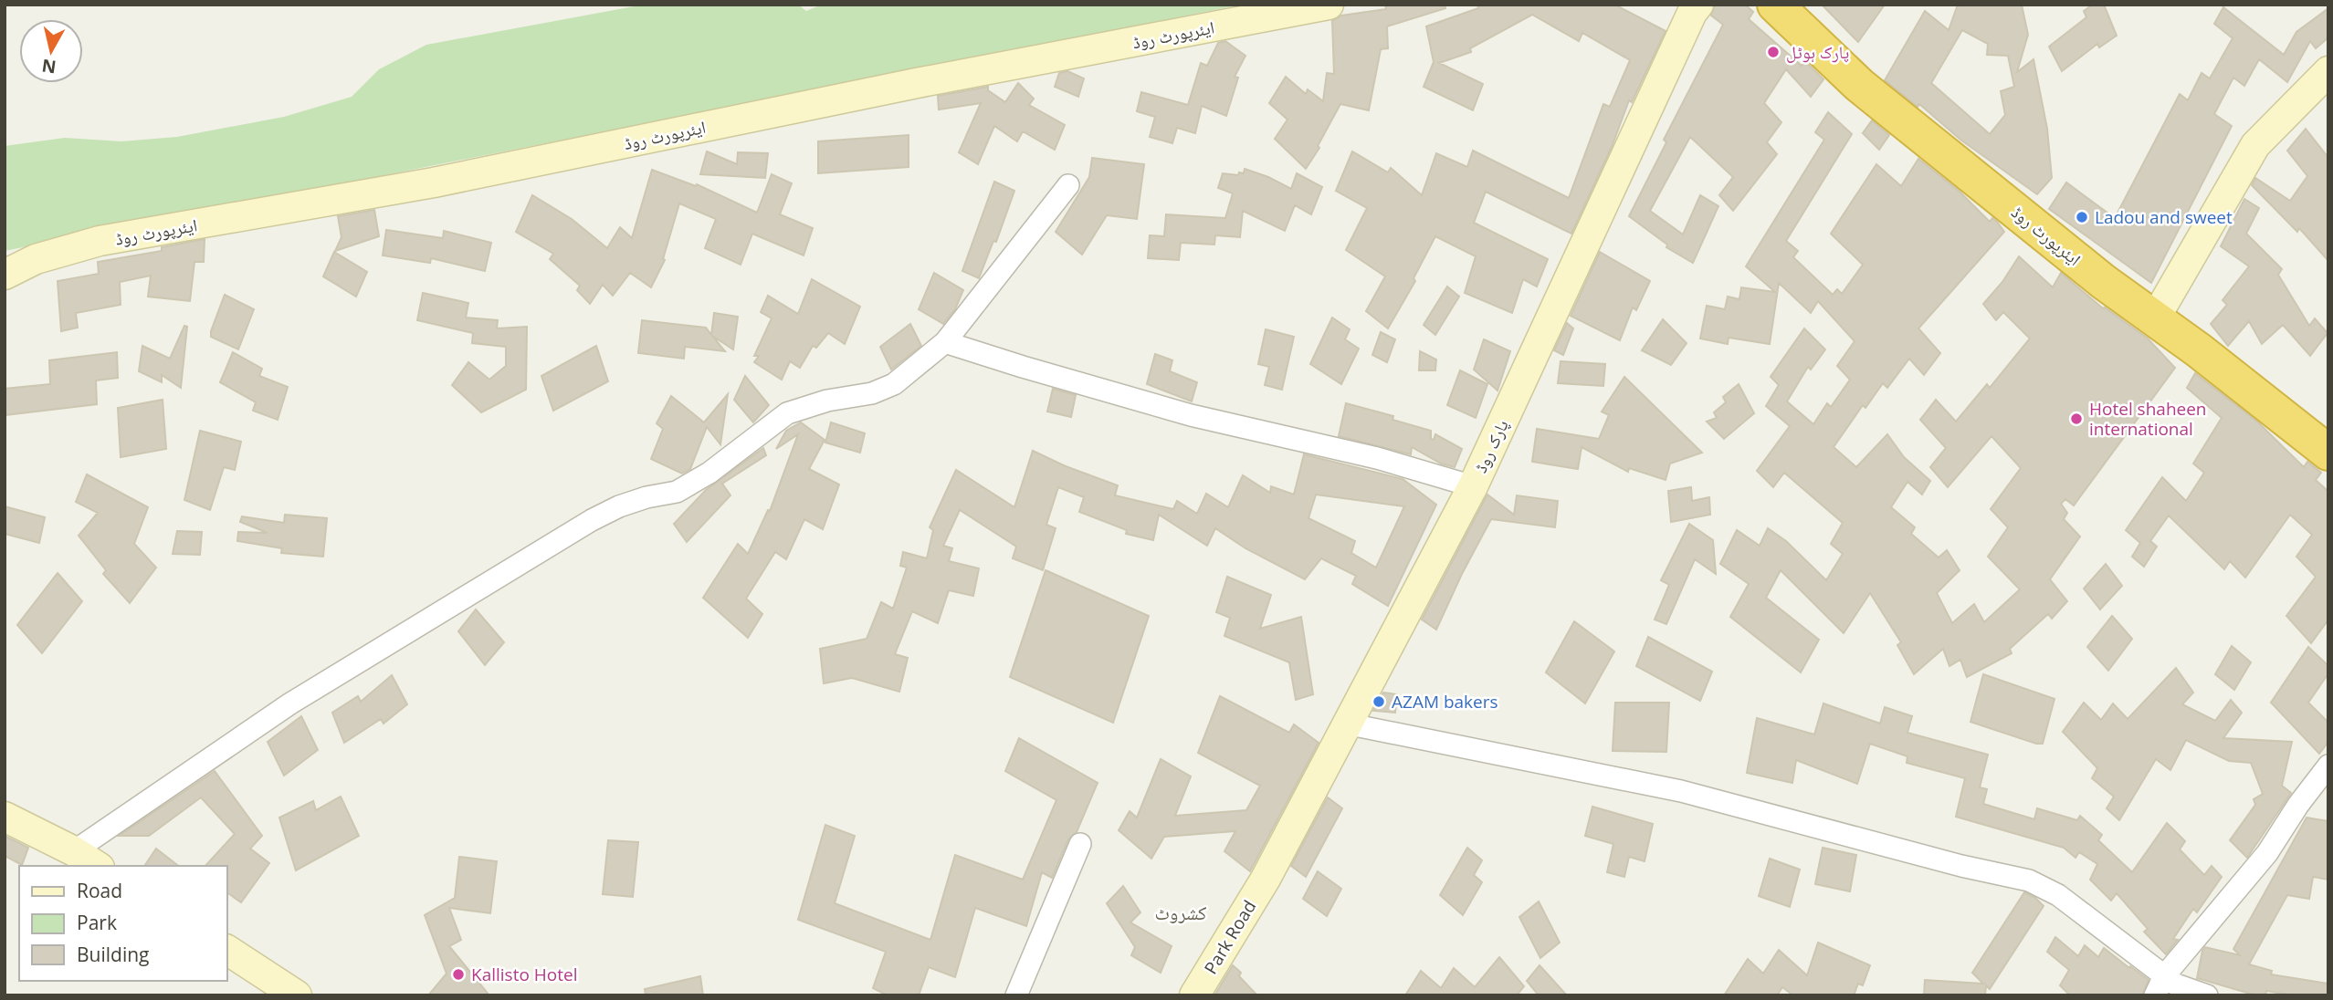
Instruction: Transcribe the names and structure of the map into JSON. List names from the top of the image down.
{
  "streets": {
    "highway": ["ایئرپورٹ روڈ"],
    "street": ["پارک روڈ", "Park Road"]
  },
  "crossings": [
    ["پارک روڈ", "Park Road"]
  ],
  "districts": ["کشروٹ"],
  "places": [
    "پارک ہوٹل",
    "Ladou and sweet",
    "Hotel shaheen international",
    "AZAM bakers",
    "Kallisto Hotel"
  ],
  "legend": ["Road", "Park", "Building"],
  "north": "bottom"
}
